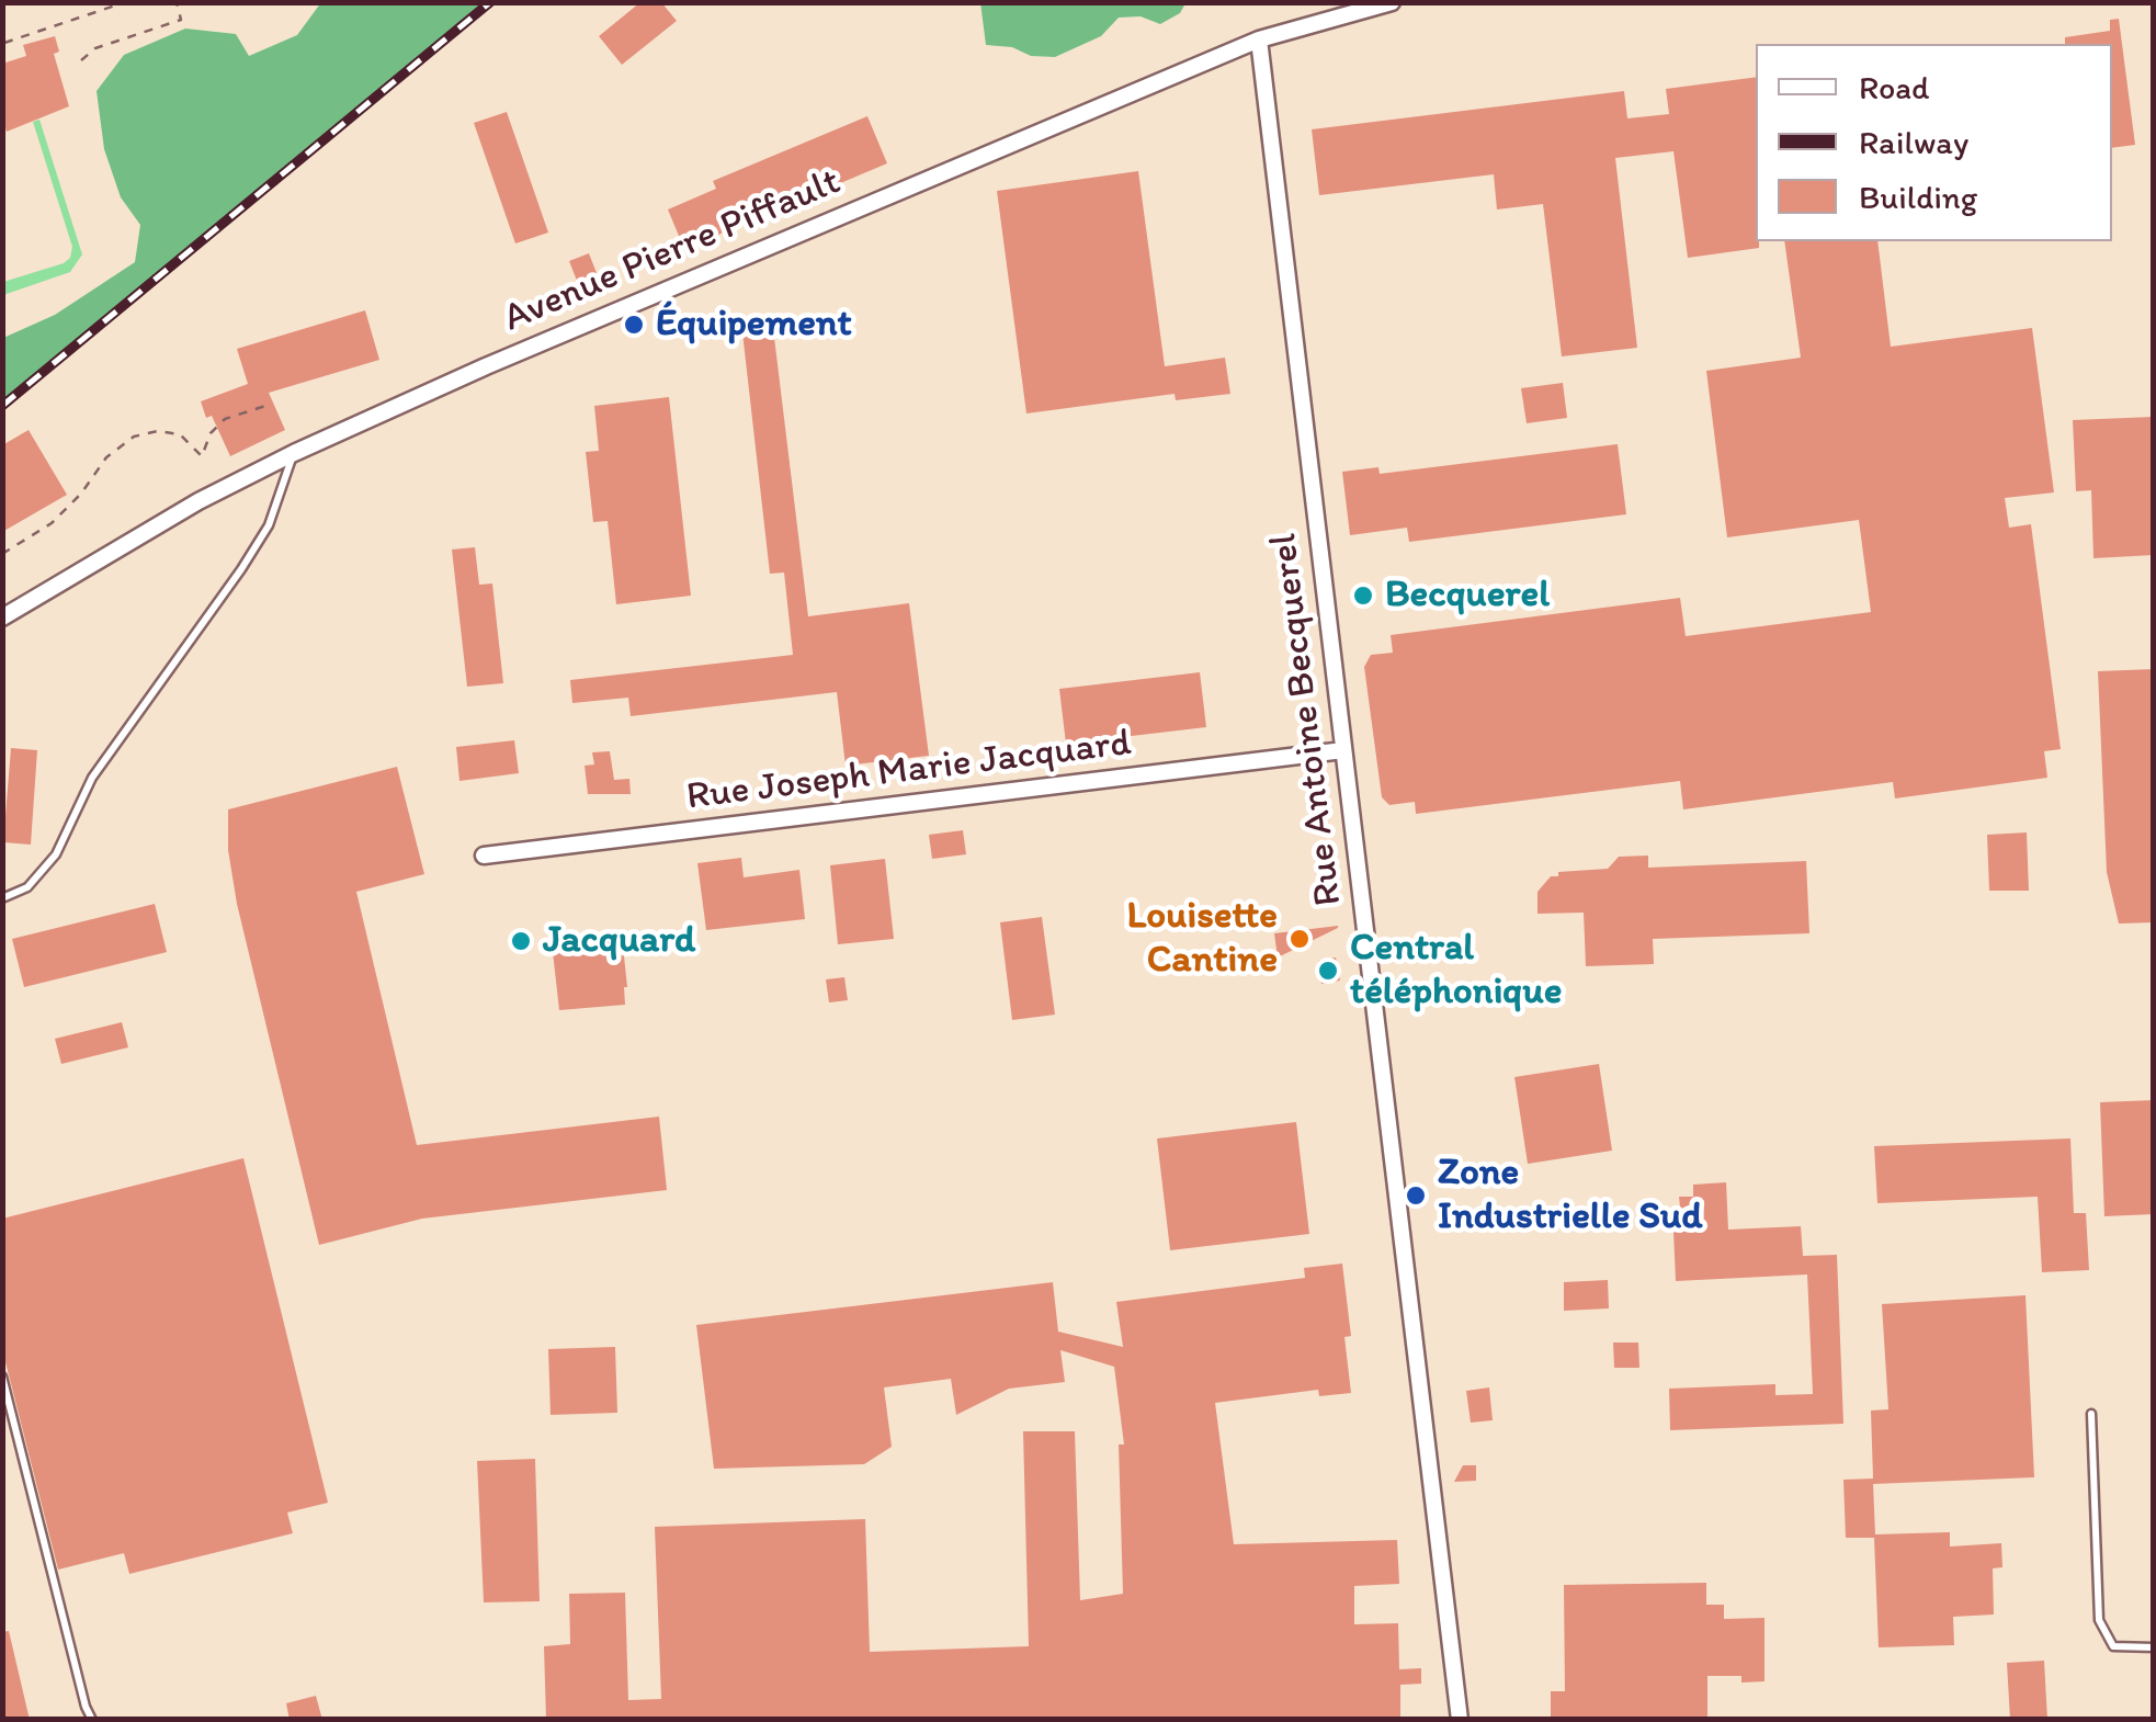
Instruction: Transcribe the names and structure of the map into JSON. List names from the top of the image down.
{
  "streets": {
    "street": ["Avenue Pierre Piffault", "Rue Antoine Becquerel", "Rue Joseph Marie Jacquard"]
  },
  "crossings": [
    ["Avenue Pierre Piffault", "Rue Antoine Becquerel"],
    ["Rue Antoine Becquerel", "Rue Joseph Marie Jacquard"]
  ],
  "places": [
    "Équipement",
    "Becquerel",
    "Louisette Cantine",
    "Jacquard",
    "Central téléphonique",
    "Zone Industrielle Sud"
  ],
  "legend": ["Road", "Railway", "Building"]
}
